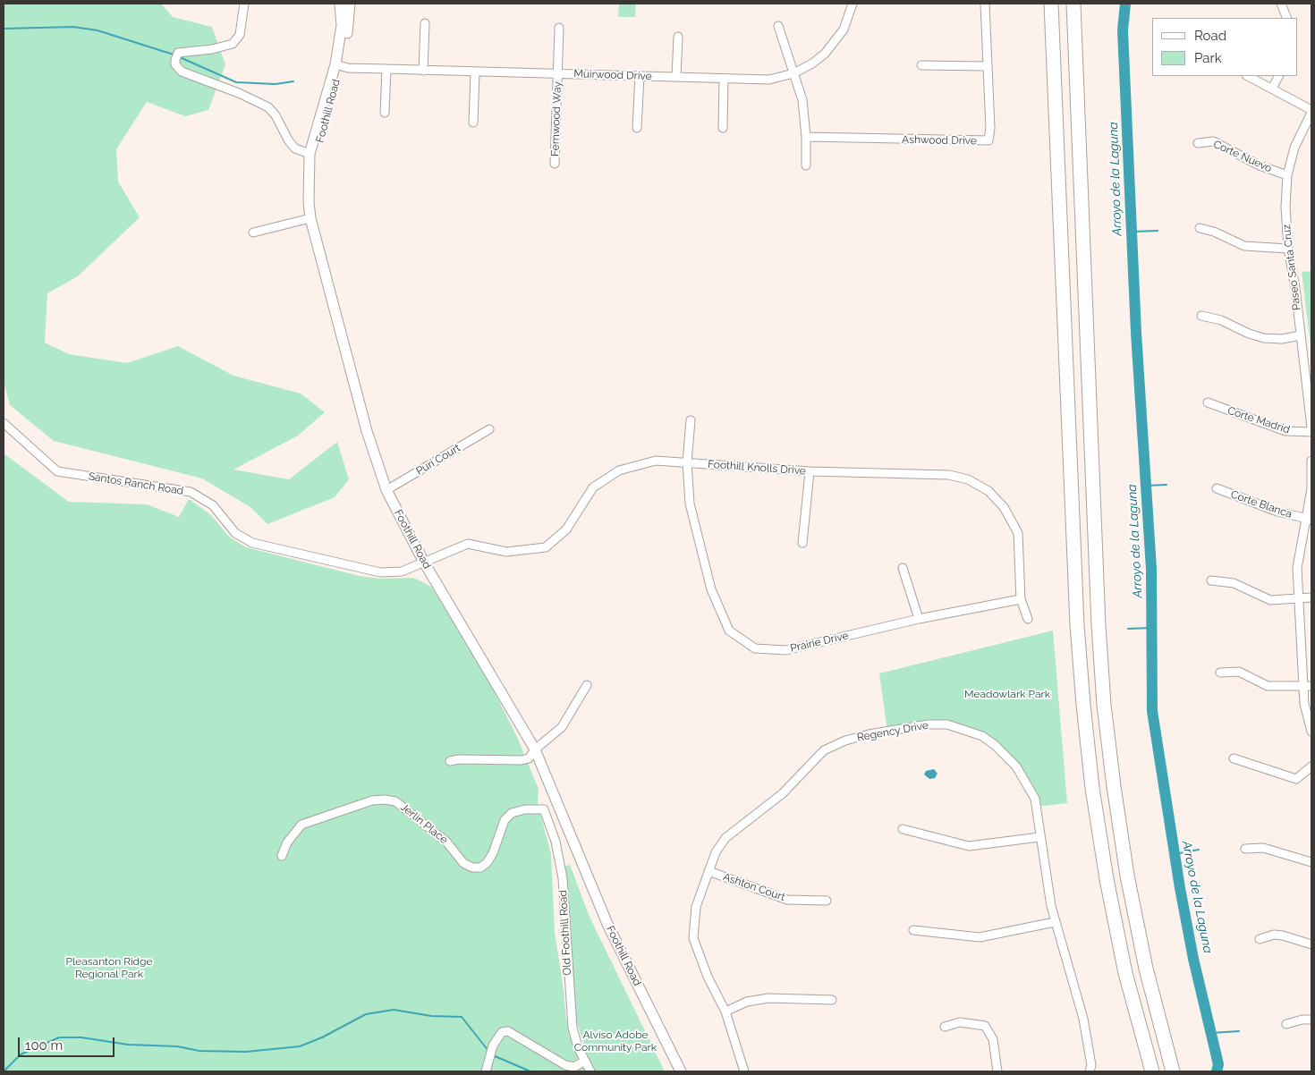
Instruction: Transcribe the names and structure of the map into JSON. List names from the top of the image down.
{
  "streets": {
    "main road": ["Foothill Road"],
    "street": [
      "Muirwood Drive",
      "Fernwood Way",
      "Ashwood Drive",
      "Corte Nuevo",
      "Paseo Santa Cruz",
      "Corte Madrid",
      "Puri Court",
      "Foothill Knolls Drive",
      "Santos Ranch Road",
      "Corte Blanca",
      "Prairie Drive",
      "Regency Drive",
      "Jerlin Place",
      "Ashton Court",
      "Old Foothill Road"
    ]
  },
  "crossings": [
    ["Muirwood Drive", "Foothill Road"],
    ["Muirwood Drive", "Fernwood Way"],
    ["Foothill Road", "Puri Court"],
    ["Foothill Road", "Foothill Knolls Drive"],
    ["Foothill Road", "Santos Ranch Road"],
    ["Corte Nuevo", "Paseo Santa Cruz"],
    ["Foothill Knolls Drive", "Santos Ranch Road"],
    ["Foothill Knolls Drive", "Prairie Drive"],
    ["Regency Drive", "Ashton Court"],
    ["Jerlin Place", "Old Foothill Road"]
  ],
  "water": ["Arroyo de la Laguna"],
  "parks": ["Meadowlark Park", "Pleasanton Ridge Regional Park", "Alviso Adobe Community Park"],
  "legend": ["Road", "Park"],
  "scale_bar": "100 m"
}
